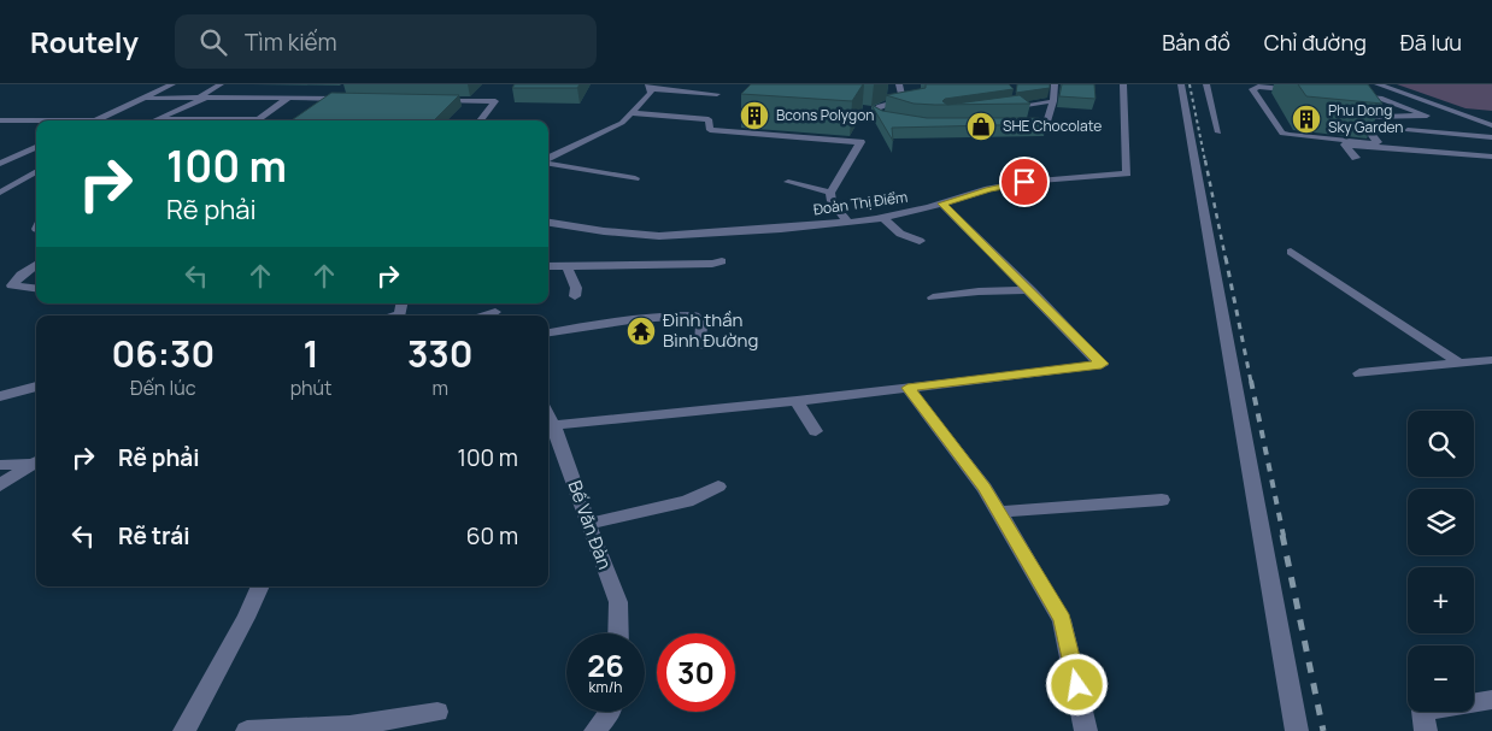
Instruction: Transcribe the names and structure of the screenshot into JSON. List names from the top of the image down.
{
  "streets": {
    "street": ["Đoàn Thị Điểm", "Bế Văn Đàn"]
  },
  "places": {
    "building": ["Bcons Polygon", "Phu Dong Sky Garden"],
    "shop": ["SHE Chocolate"],
    "temple": ["Đình thần Bình Đường"]
  },
  "page": {
    "header": "Routely",
    "search": "Tìm kiếm",
    "nav": ["Bản đồ", "Chỉ đường", "Đã lưu"],
    "turn": ["100 m", "Rẽ phải"],
    "eta": [
      "06:30",
      "Đến lúc",
      "1",
      "phút",
      "330",
      "m"
    ],
    "map_buttons": ["+", "−"],
    "list": [
      {
        "name": "Rẽ phải",
        "value": "100 m"
      },
      {
        "name": "Rẽ trái",
        "value": "60 m"
      }
    ],
    "speed": "26 km/h",
    "limit": "30"
  }
}
